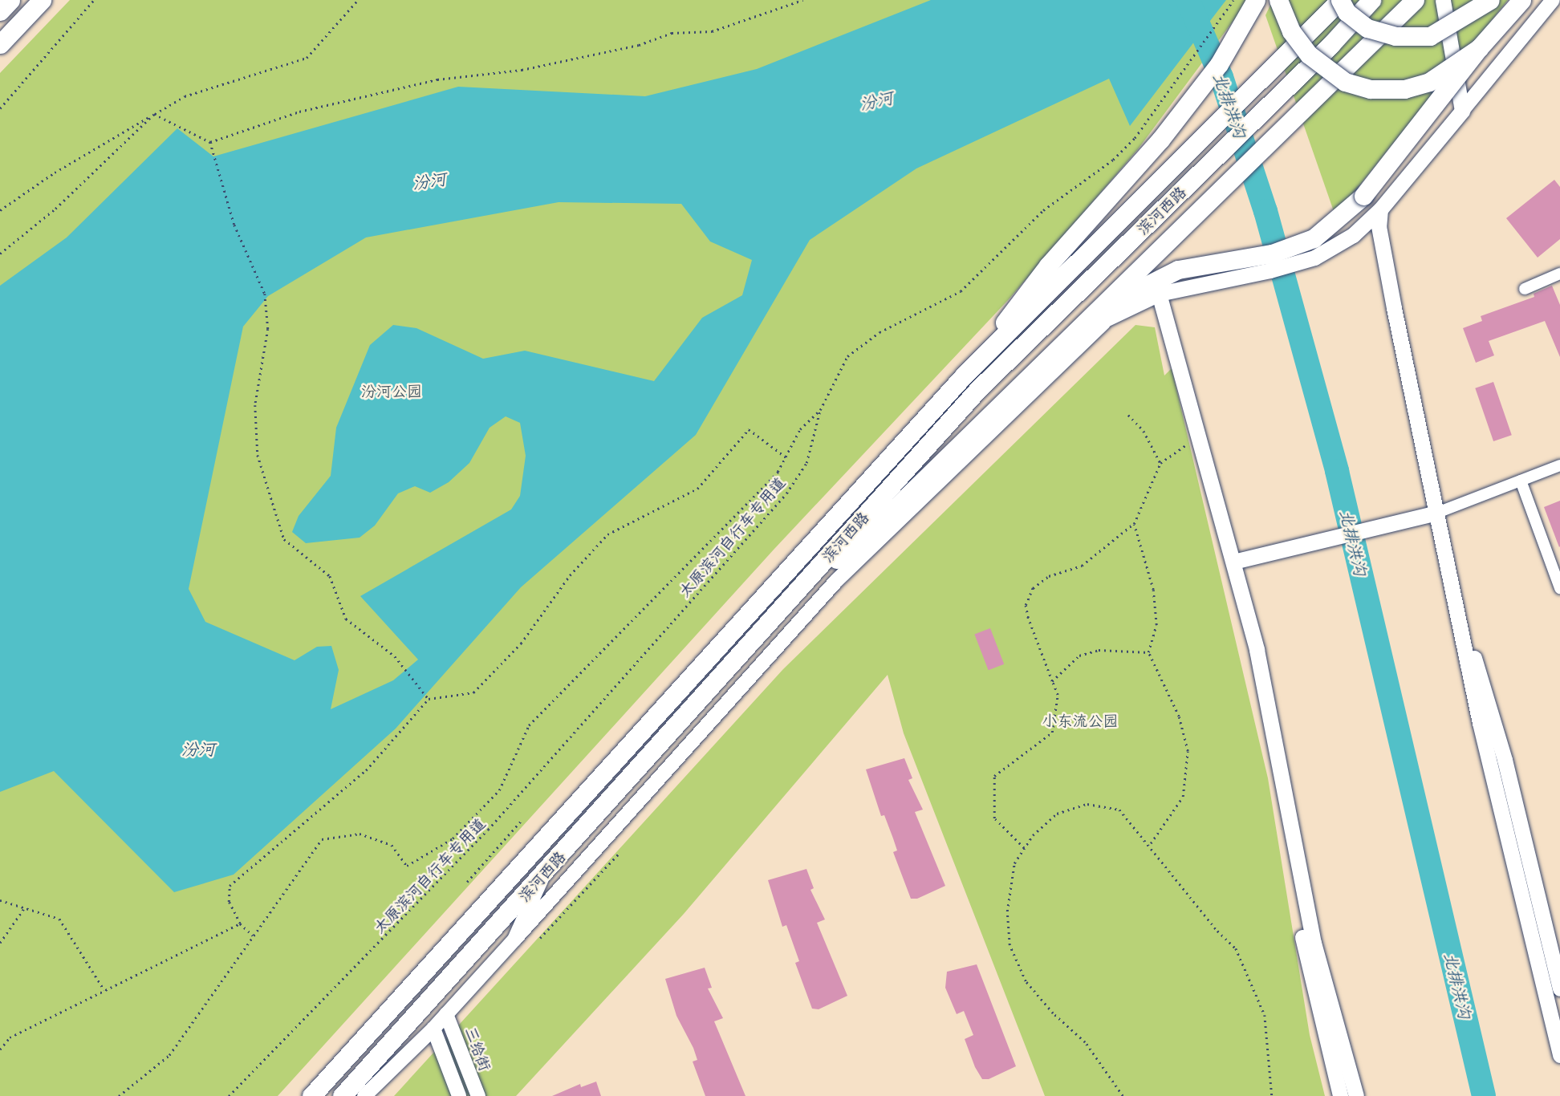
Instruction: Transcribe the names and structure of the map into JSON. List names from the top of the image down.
{
  "streets": {
    "highway": ["滨河西路"],
    "street": ["三给街"],
    "path": ["太原滨河自行车专用道"]
  },
  "water": ["汾河", "北排洪沟"],
  "parks": ["汾河公园", "小东流公园"]
}
